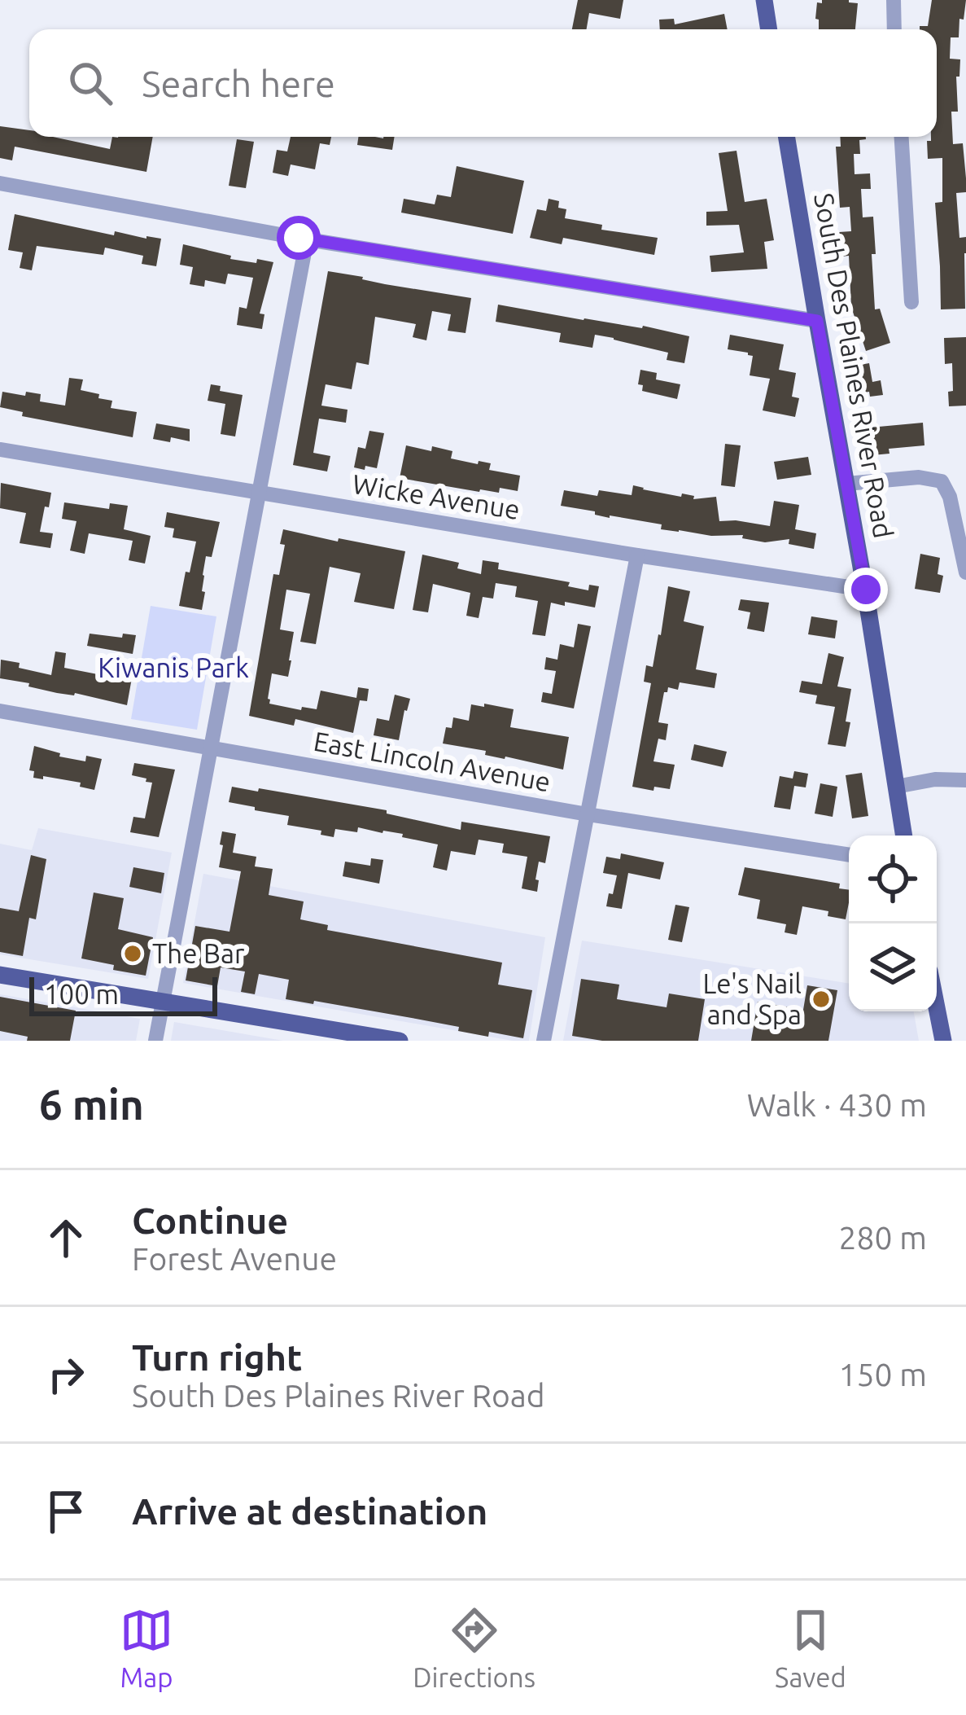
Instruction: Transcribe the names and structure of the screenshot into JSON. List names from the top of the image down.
{
  "streets": {
    "main road": ["South Des Plaines River Road"],
    "street": ["Wicke Avenue", "East Lincoln Avenue"]
  },
  "crossings": [
    ["South Des Plaines River Road", "Wicke Avenue"]
  ],
  "parks": ["Kiwanis Park"],
  "places": ["The Bar", "Le's Nail and Spa"],
  "scale_bar": "100 m",
  "page": {
    "search": "Search here",
    "scale": "100 m",
    "heading": ["6 min", "Walk · 430 m"],
    "list": [
      ["Continue", "Forest Avenue", "280 m"],
      ["Turn right", "South Des Plaines River Road", "150 m"],
      "Arrive at destination"
    ],
    "nav": ["Map", "Directions", "Saved"]
  }
}
